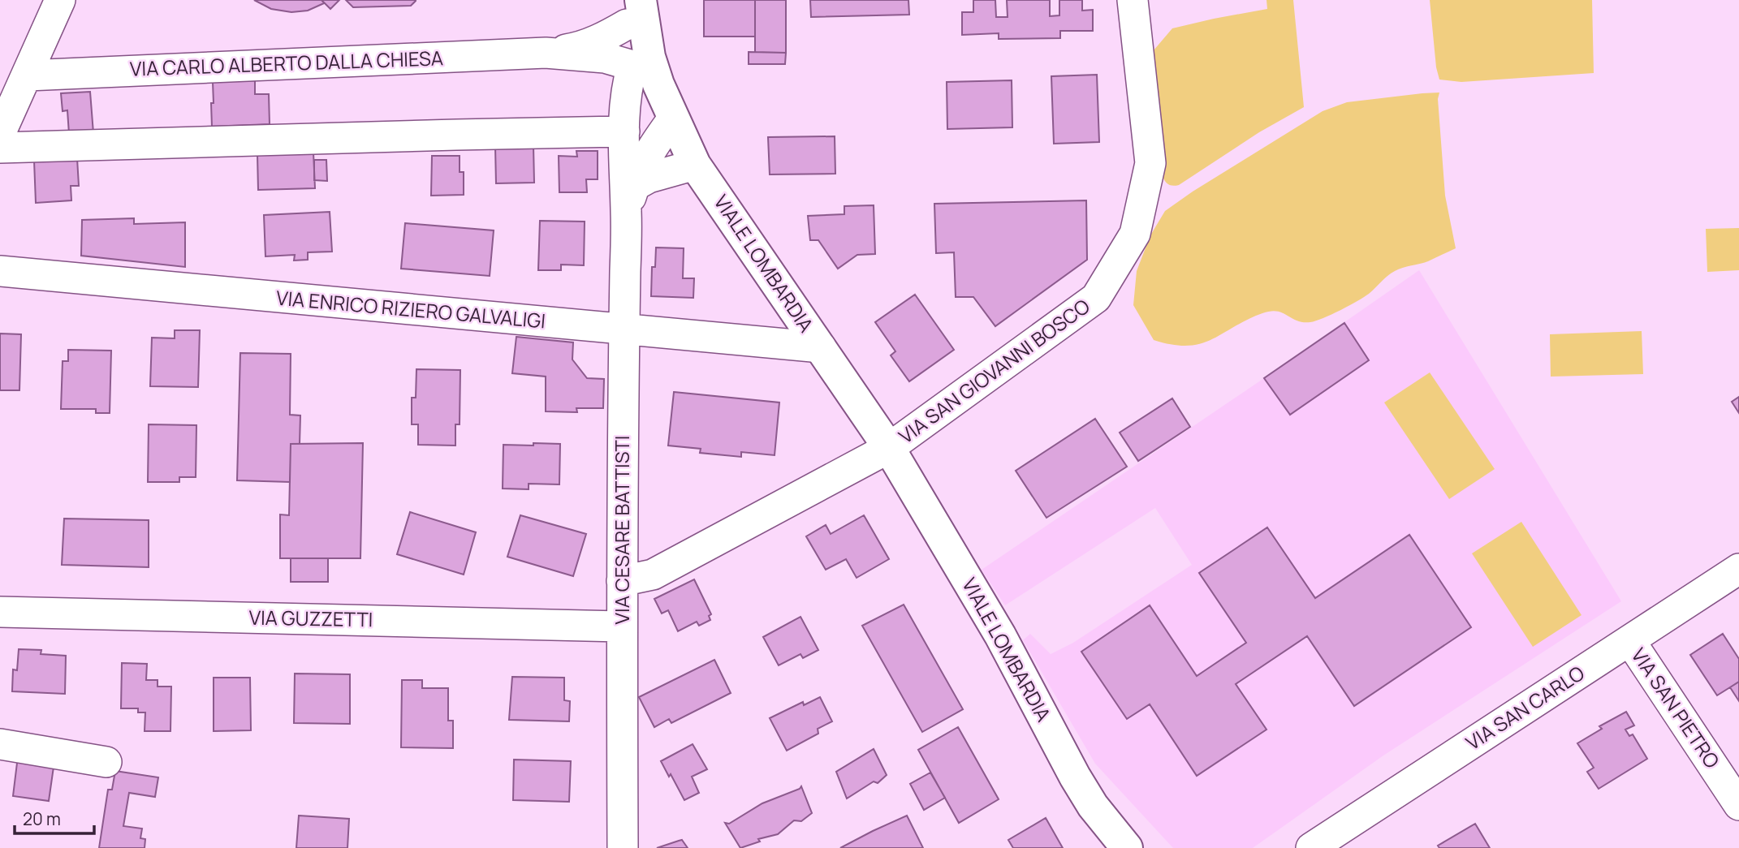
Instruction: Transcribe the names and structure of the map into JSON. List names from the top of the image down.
{
  "streets": {
    "street": [
      "VIA CARLO ALBERTO DALLA CHIESA",
      "VIALE LOMBARDIA",
      "VIA ENRICO RIZIERO GALVALIGI",
      "VIA SAN GIOVANNI BOSCO",
      "VIA CESARE BATTISTI",
      "VIA GUZZETTI",
      "VIA SAN CARLO",
      "VIA SAN PIETRO"
    ]
  },
  "crossings": [
    ["VIA CARLO ALBERTO DALLA CHIESA", "VIALE LOMBARDIA"],
    ["VIA CARLO ALBERTO DALLA CHIESA", "VIA CESARE BATTISTI"],
    ["VIALE LOMBARDIA", "VIA ENRICO RIZIERO GALVALIGI"],
    ["VIALE LOMBARDIA", "VIA SAN GIOVANNI BOSCO"],
    ["VIALE LOMBARDIA", "VIA CESARE BATTISTI"],
    ["VIA ENRICO RIZIERO GALVALIGI", "VIA CESARE BATTISTI"],
    ["VIA CESARE BATTISTI", "VIA GUZZETTI"],
    ["VIA SAN CARLO", "VIA SAN PIETRO"]
  ],
  "scale_bar": "20 m"
}
